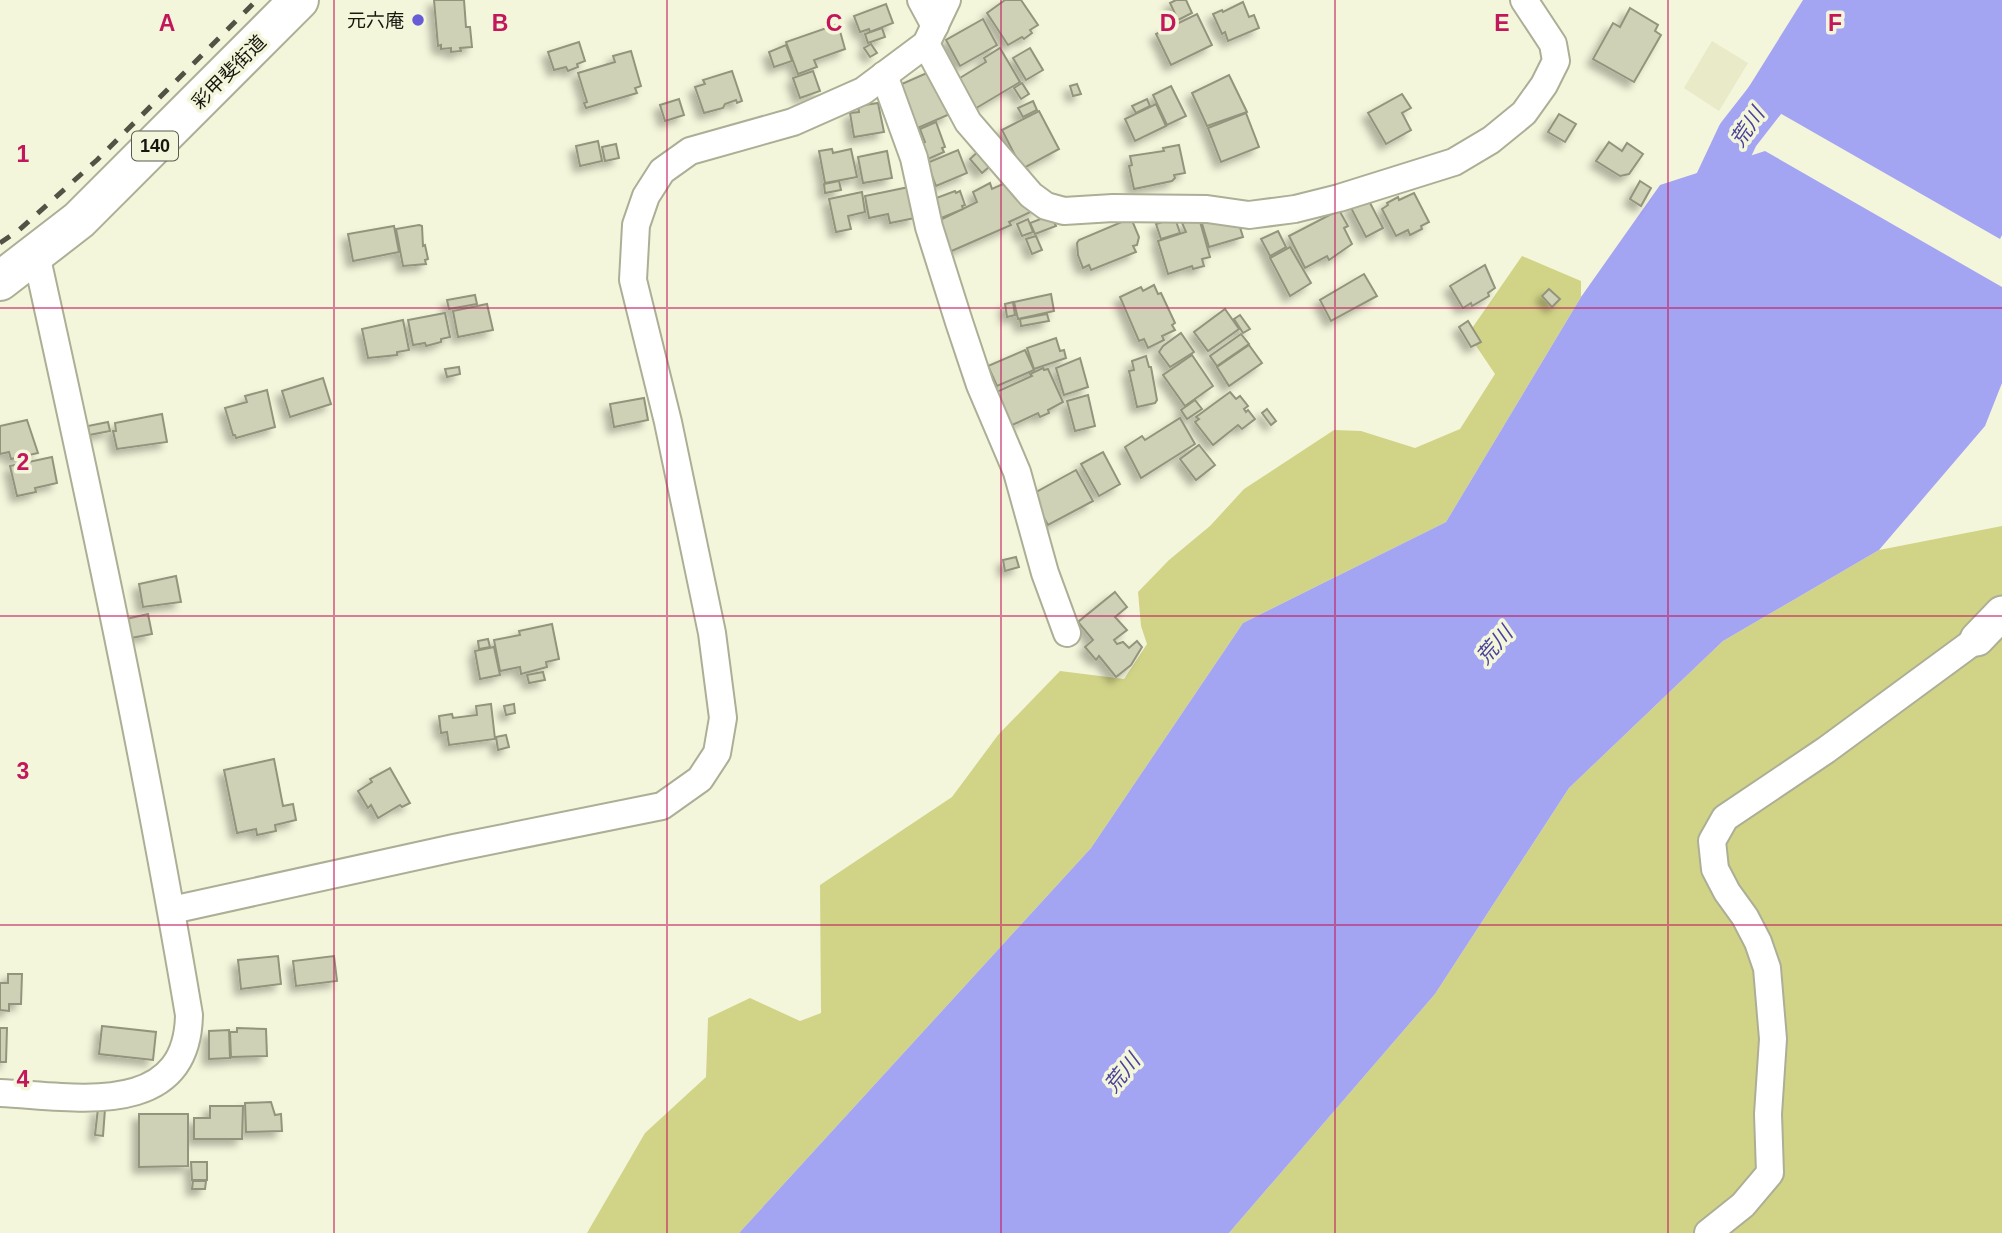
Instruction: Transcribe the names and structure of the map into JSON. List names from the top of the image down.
{
  "streets": {
    "highway": ["彩甲斐街道", "140"]
  },
  "water": ["荒川"],
  "places": ["元六庵"],
  "grid": {
    "columns": [
      "A",
      "B",
      "C",
      "D",
      "E",
      "F"
    ],
    "rows": [
      "1",
      "2",
      "3",
      "4"
    ]
  }
}
